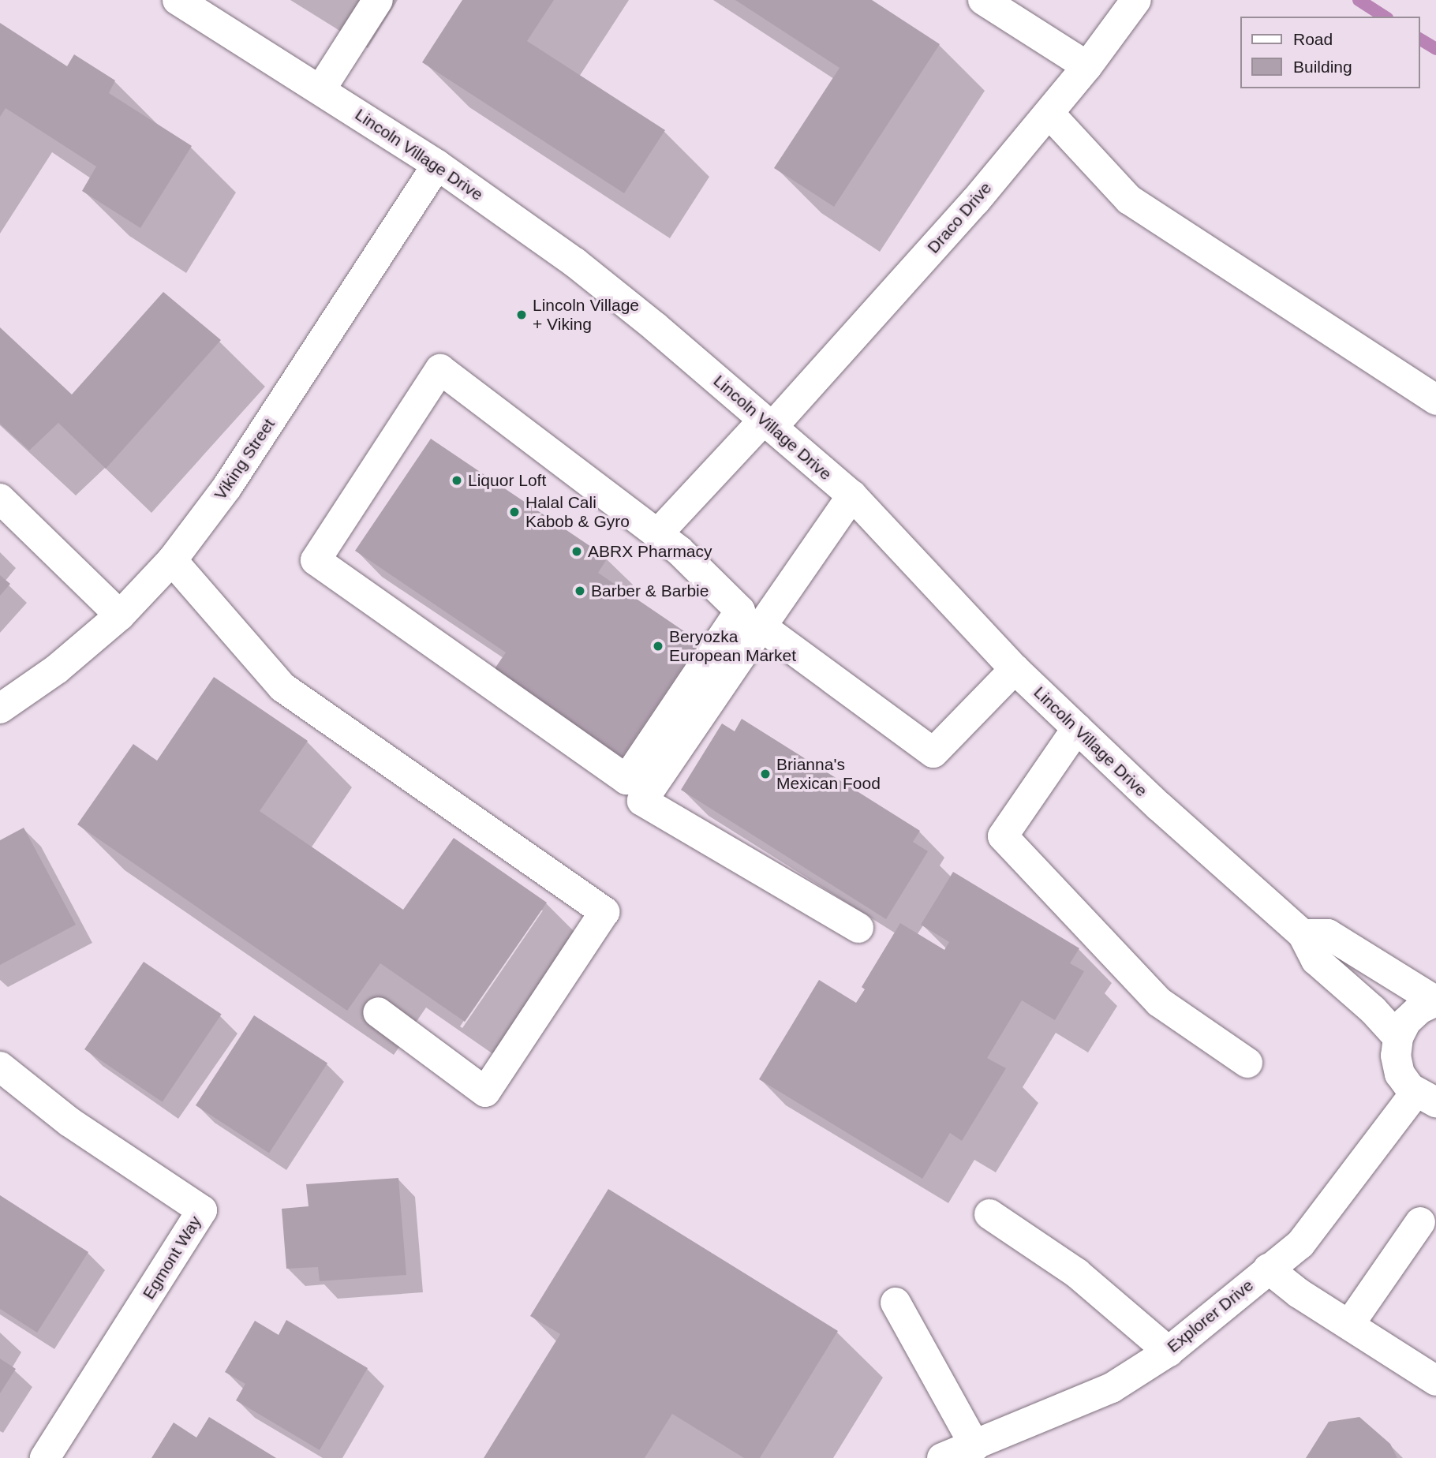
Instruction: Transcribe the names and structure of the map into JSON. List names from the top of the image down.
{
  "streets": {
    "street": [
      "Lincoln Village Drive",
      "Draco Drive",
      "Viking Street",
      "Egmont Way",
      "Explorer Drive"
    ]
  },
  "crossings": [
    ["Lincoln Village Drive", "Draco Drive"],
    ["Lincoln Village Drive", "Viking Street"]
  ],
  "places": [
    "Lincoln Village + Viking",
    "Liquor Loft",
    "Halal Cali Kabob & Gyro",
    "ABRX Pharmacy",
    "Barber & Barbie",
    "Beryozka European Market",
    "Brianna's Mexican Food"
  ],
  "legend": ["Road", "Building"]
}
